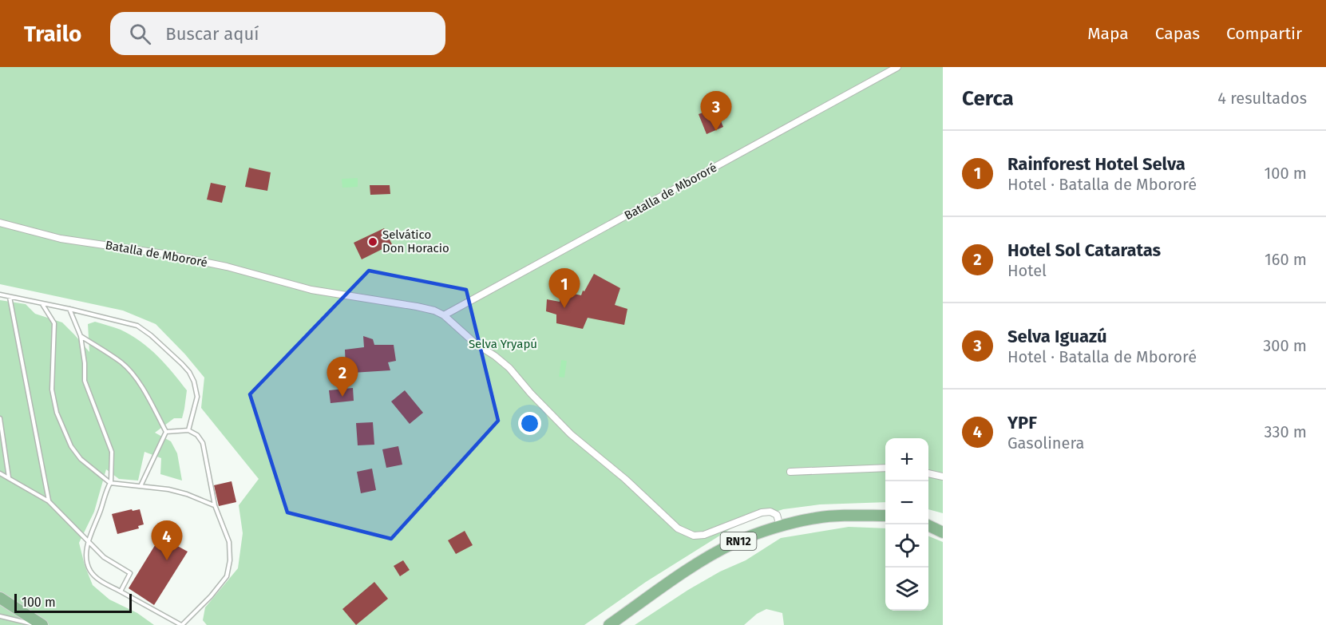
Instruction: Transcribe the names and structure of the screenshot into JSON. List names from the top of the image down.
{
  "streets": {
    "highway": ["RN12"],
    "street": ["Batalla de Mbororé"]
  },
  "parks": ["Selva Yryapú"],
  "places": ["Selvático Don Horacio"],
  "scale_bar": "100 m",
  "page": {
    "header": "Trailo",
    "search": "Buscar aquí",
    "nav": ["Mapa", "Capas", "Compartir"],
    "heading": ["Cerca", "4 resultados"],
    "pins": [
      "3",
      "1",
      "2",
      "4"
    ],
    "list": [
      {
        "mark": "1",
        "name": "Rainforest Hotel Selva",
        "note": "Hotel · Batalla de Mbororé",
        "value": "100 m"
      },
      {
        "mark": "2",
        "name": "Hotel Sol Cataratas",
        "note": "Hotel",
        "value": "160 m"
      },
      {
        "mark": "3",
        "name": "Selva Iguazú",
        "note": "Hotel · Batalla de Mbororé",
        "value": "300 m"
      },
      {
        "mark": "4",
        "name": "YPF",
        "note": "Gasolinera",
        "value": "330 m"
      }
    ],
    "map_buttons": ["+", "−"],
    "scale": "100 m"
  }
}
